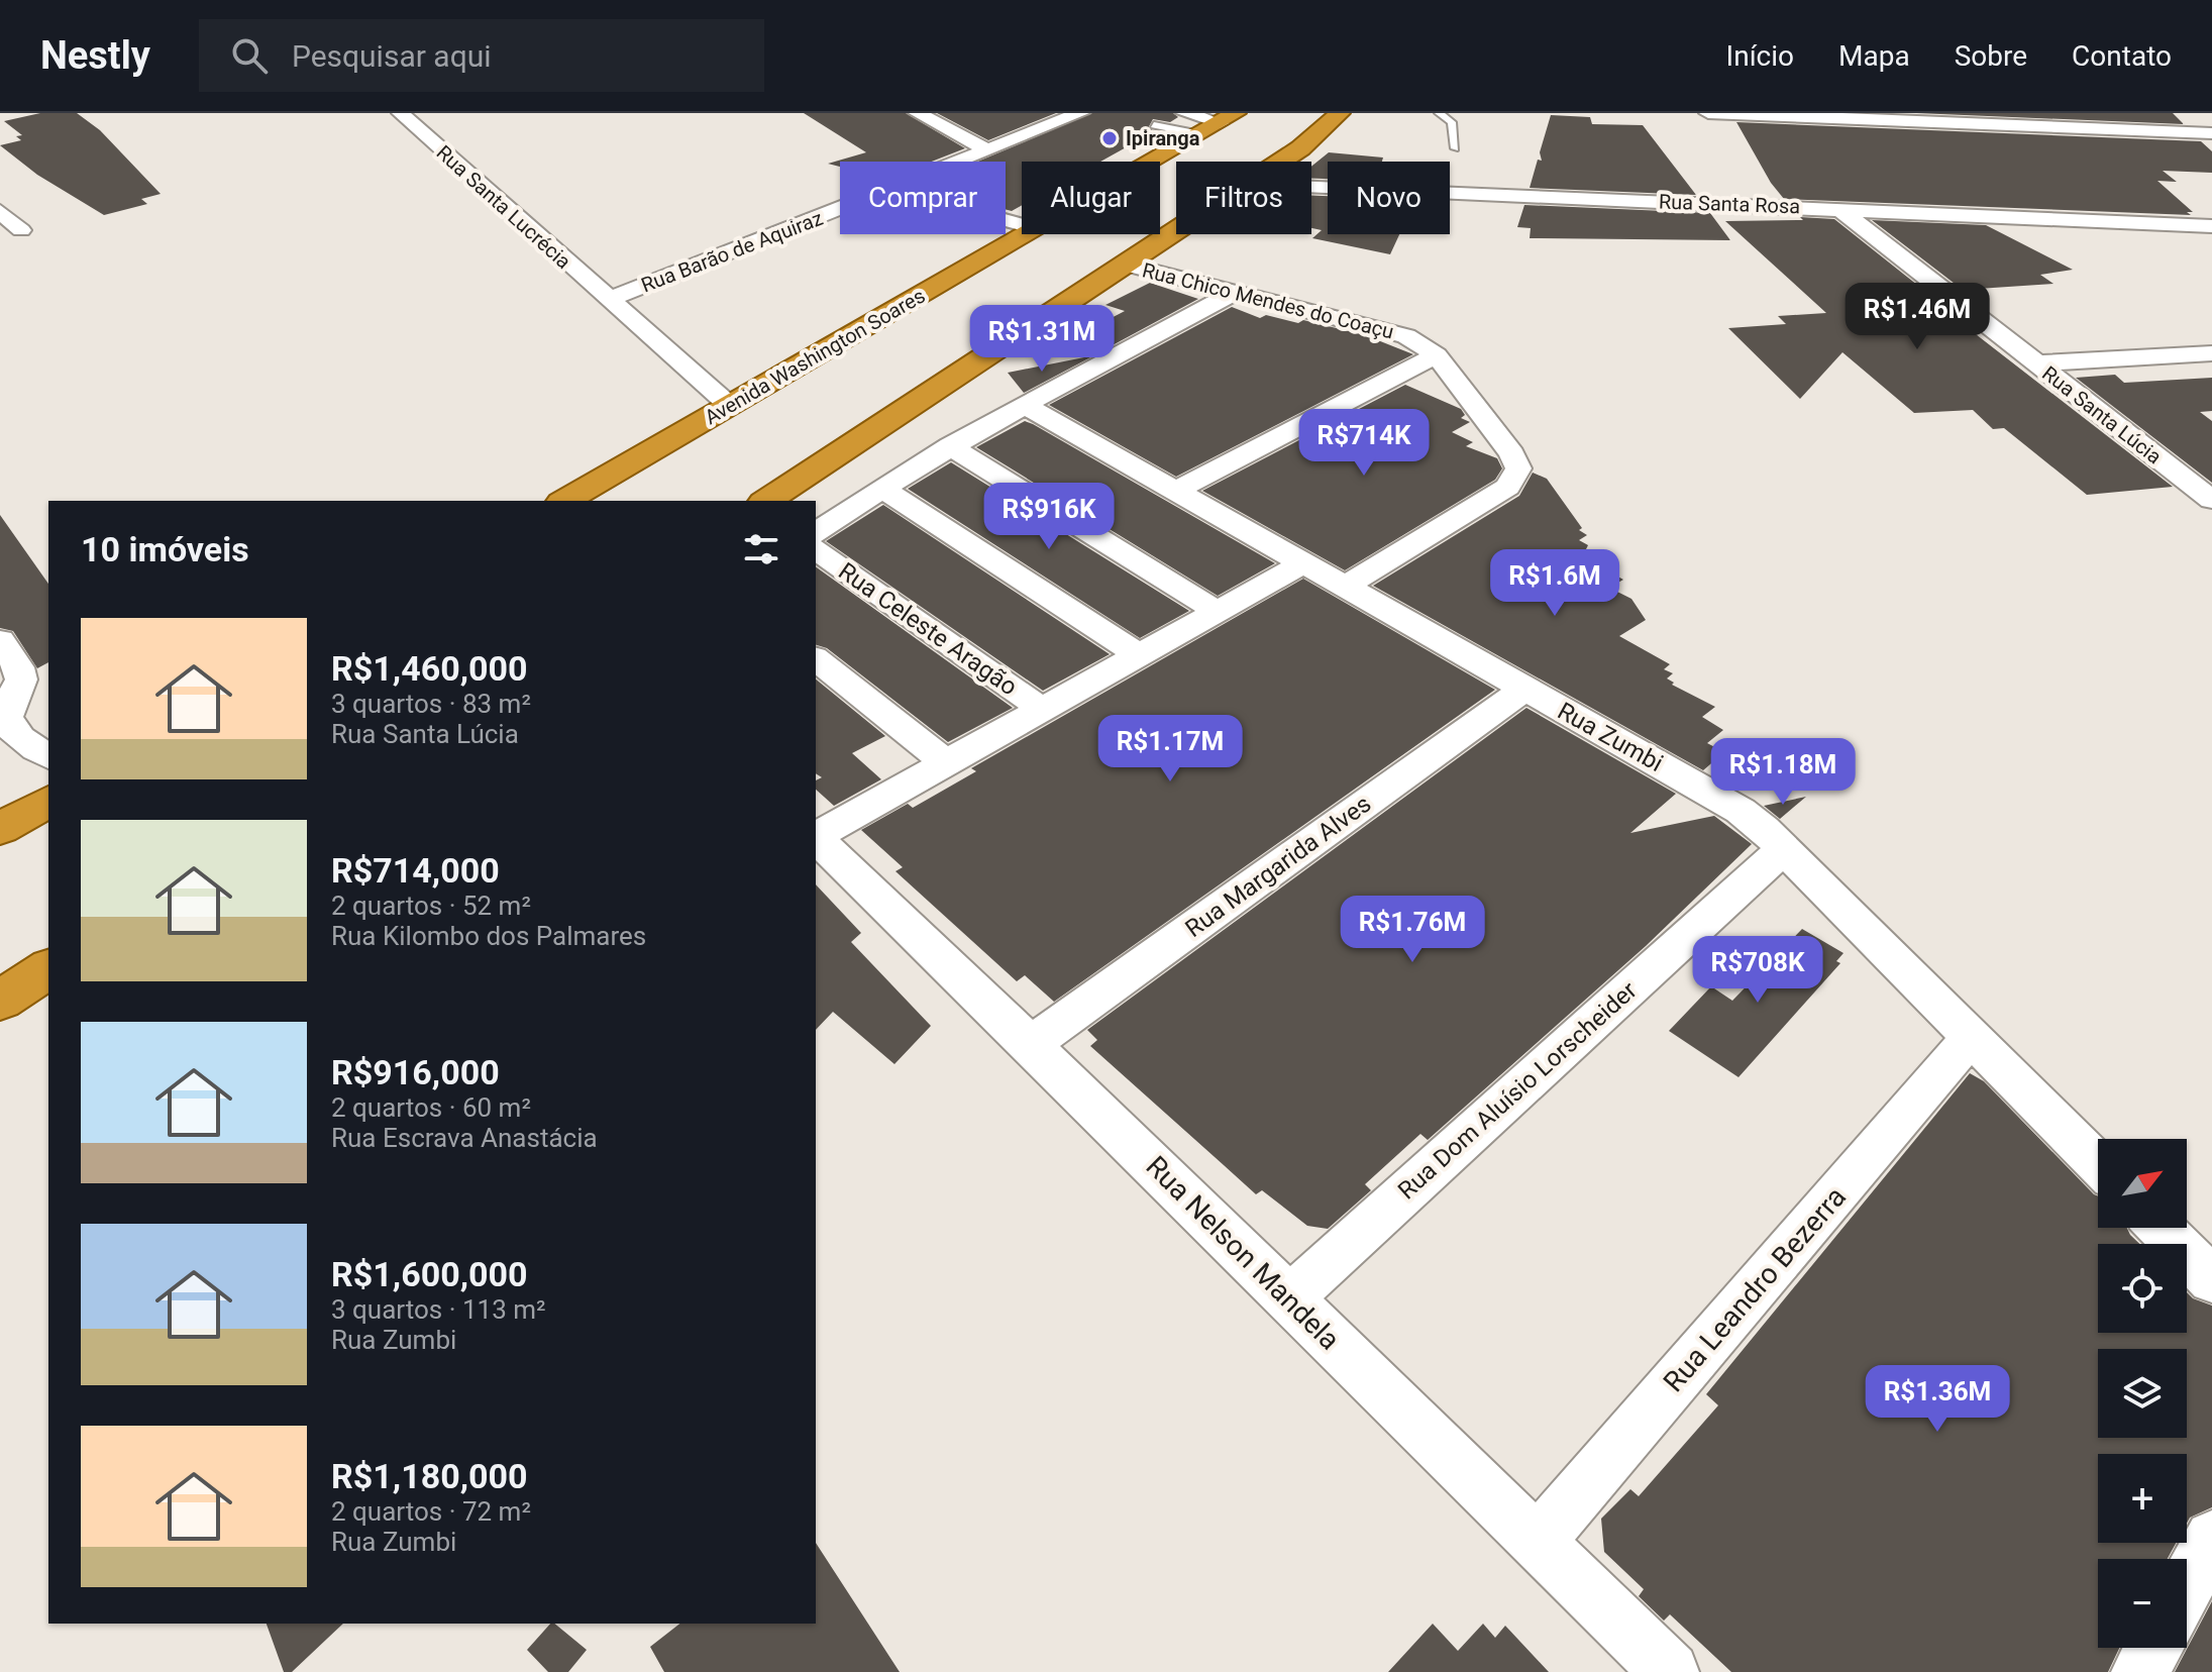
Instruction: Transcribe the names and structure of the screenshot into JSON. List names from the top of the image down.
{
  "streets": {
    "highway": ["Avenida Washington Soares"],
    "street": [
      "Rua Santa Rosa",
      "Rua Santa Lucrécia",
      "Rua Barão de Aquiraz",
      "Rua Chico Mendes do Coaçu",
      "Rua Santa Lúcia",
      "Rua Celeste Aragão",
      "Rua Zumbi",
      "Rua Margarida Alves",
      "Rua Dom Aluísio Lorscheider",
      "Rua Nelson Mandela",
      "Rua Leandro Bezerra"
    ]
  },
  "crossings": [
    ["Rua Santa Rosa", "Rua Santa Lúcia"],
    ["Rua Santa Lucrécia", "Rua Barão de Aquiraz"],
    ["Rua Santa Lucrécia", "Avenida Washington Soares"],
    ["Rua Chico Mendes do Coaçu", "Rua Zumbi"],
    ["Rua Zumbi", "Rua Margarida Alves"],
    ["Rua Zumbi", "Rua Dom Aluísio Lorscheider"],
    ["Rua Zumbi", "Rua Leandro Bezerra"],
    ["Rua Margarida Alves", "Rua Nelson Mandela"],
    ["Rua Dom Aluísio Lorscheider", "Rua Nelson Mandela"],
    ["Rua Nelson Mandela", "Rua Leandro Bezerra"]
  ],
  "places": ["Ipiranga"],
  "north": "top right",
  "page": {
    "header": "Nestly",
    "search": "Pesquisar aqui",
    "nav": [
      "Início",
      "Mapa",
      "Sobre",
      "Contato"
    ],
    "chip": [
      "Comprar",
      "Alugar",
      "Filtros",
      "Novo"
    ],
    "price": [
      "R$1.46M",
      "R$1.31M",
      "R$714K",
      "R$916K",
      "R$1.6M",
      "R$1.17M",
      "R$1.18M",
      "R$1.76M",
      "R$708K",
      "R$1.36M"
    ],
    "heading": "10 imóveis",
    "list": [
      {
        "name": "R$1,460,000",
        "note": "3 quartos · 83 m² · Rua Santa Lúcia"
      },
      {
        "name": "R$714,000",
        "note": "2 quartos · 52 m² · Rua Kilombo dos Palmares"
      },
      {
        "name": "R$916,000",
        "note": "2 quartos · 60 m² · Rua Escrava Anastácia"
      },
      {
        "name": "R$1,600,000",
        "note": "3 quartos · 113 m² · Rua Zumbi"
      },
      {
        "name": "R$1,180,000",
        "note": "2 quartos · 72 m² · Rua Zumbi"
      }
    ],
    "map_buttons": ["+", "−"]
  }
}
